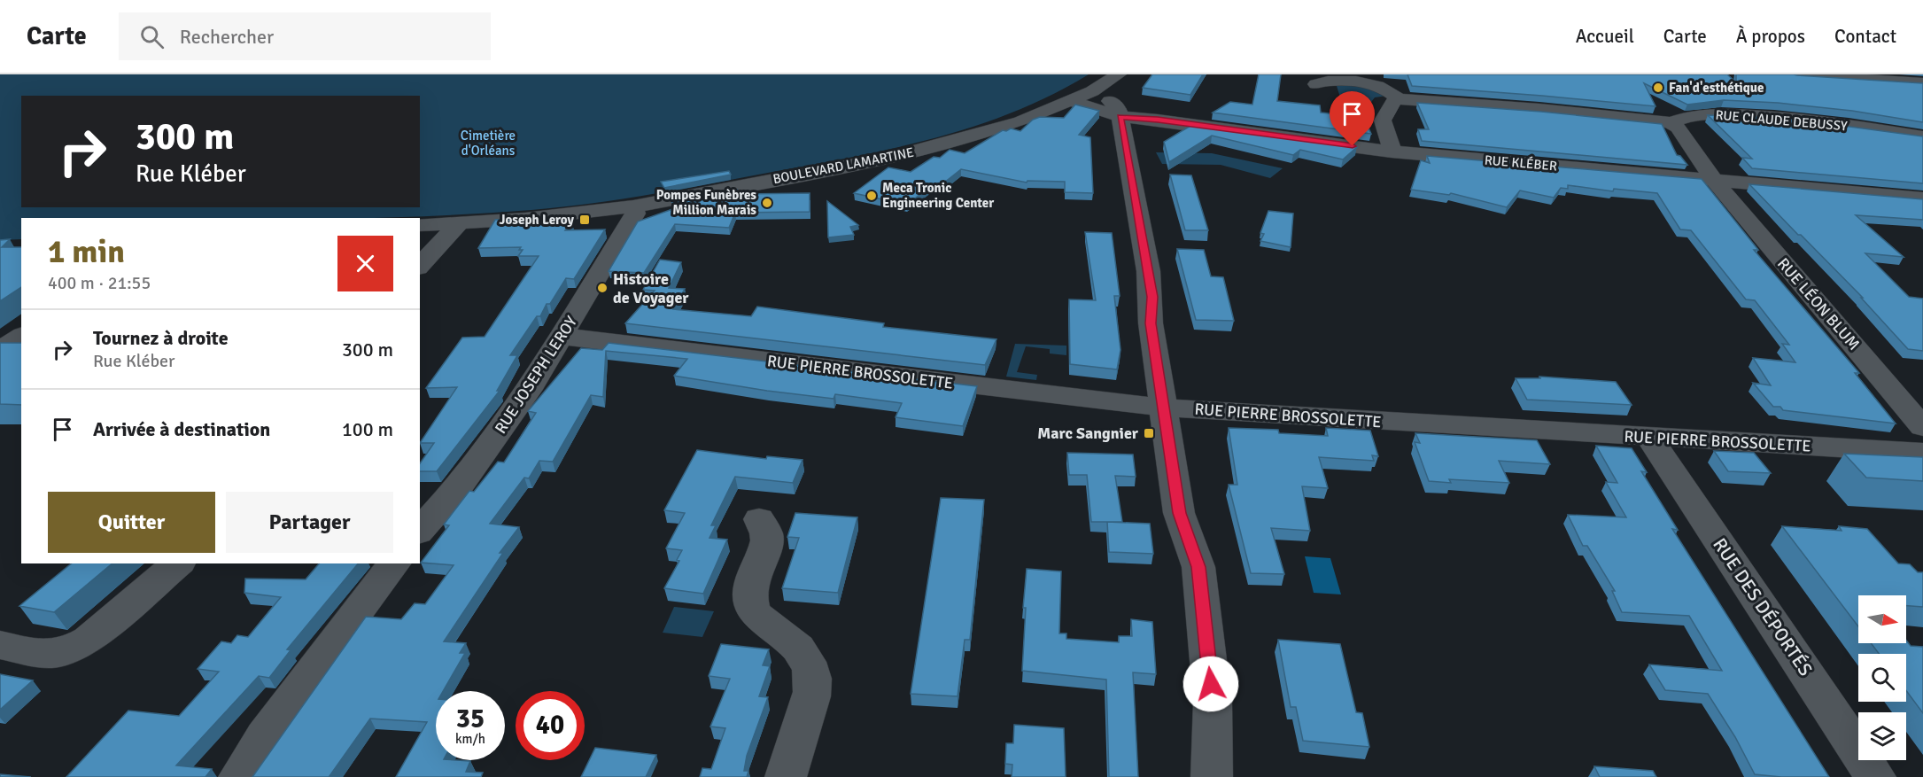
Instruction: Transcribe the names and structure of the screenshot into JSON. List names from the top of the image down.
{
  "streets": {
    "street": [
      "RUE CLAUDE DEBUSSY",
      "RUE KLÉBER",
      "BOULEVARD LAMARTINE",
      "RUE LÉON BLUM",
      "RUE PIERRE BROSSOLETTE",
      "RUE JOSEPH LEROY",
      "RUE DES DÉPORTÉS"
    ]
  },
  "crossings": [
    ["RUE KLÉBER", "BOULEVARD LAMARTINE"],
    ["RUE KLÉBER", "RUE LÉON BLUM"],
    ["BOULEVARD LAMARTINE", "RUE JOSEPH LEROY"],
    ["RUE PIERRE BROSSOLETTE", "RUE JOSEPH LEROY"],
    ["RUE PIERRE BROSSOLETTE", "RUE DES DÉPORTÉS"]
  ],
  "parks": ["Cimetière d'Orléans"],
  "places": {
    "other": [
      "Fan'd'esthétique",
      "Meca Tronic Engineering Center",
      "Pompes Funèbres Million Marais",
      "Histoire de Voyager"
    ],
    "transit": ["Joseph Leroy", "Marc Sangnier"]
  },
  "north": "right",
  "page": {
    "header": "Carte",
    "search": "Rechercher",
    "nav": [
      "Accueil",
      "Carte",
      "À propos",
      "Contact"
    ],
    "turn": ["300 m", "Rue Kléber"],
    "heading": ["1 min", "400 m · 21:55"],
    "list": [
      {
        "name": "Tournez à droite",
        "note": "Rue Kléber",
        "value": "300 m"
      },
      {
        "name": "Arrivée à destination",
        "value": "100 m"
      }
    ],
    "buttons": ["Quitter", "Partager"],
    "speed": "35 km/h",
    "limit": "40"
  }
}
